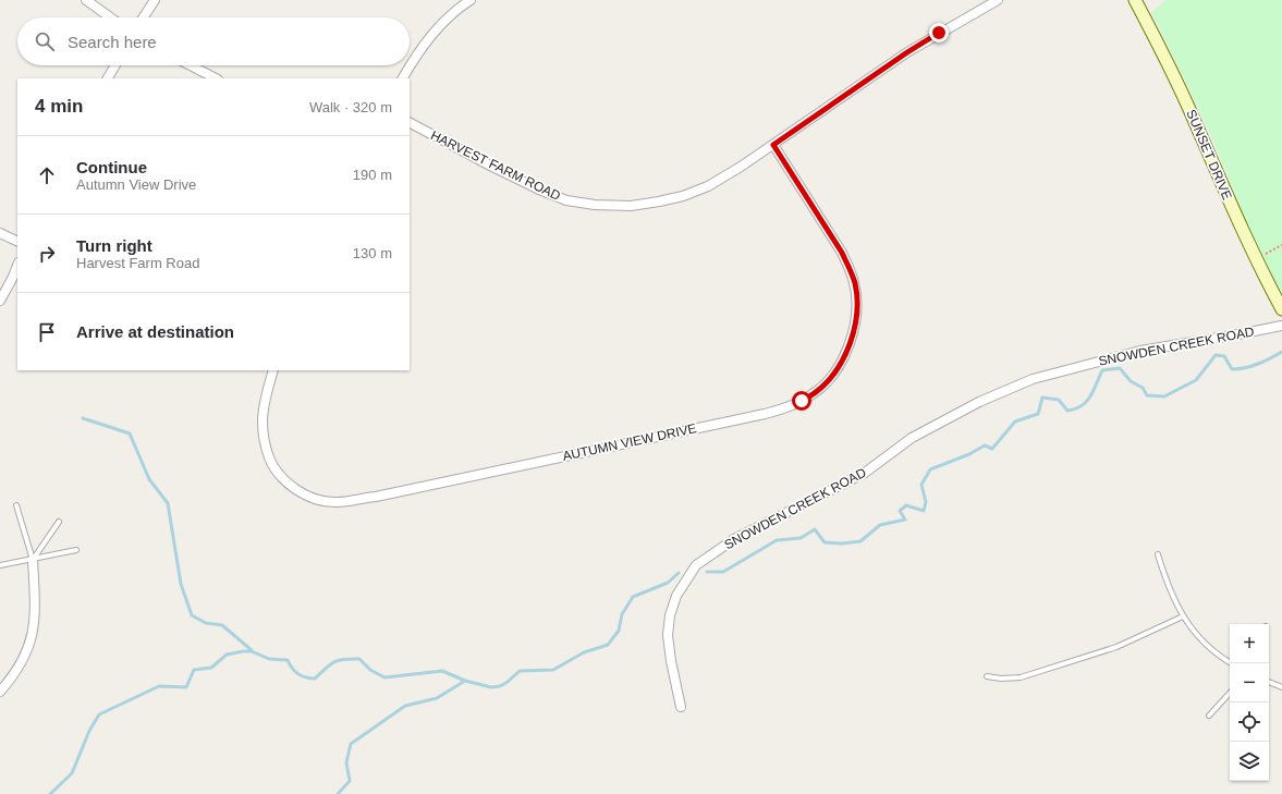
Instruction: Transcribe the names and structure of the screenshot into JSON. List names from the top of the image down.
{
  "streets": {
    "street": [
      "SUNSET DRIVE",
      "HARVEST FARM ROAD",
      "SNOWDEN CREEK ROAD",
      "AUTUMN VIEW DRIVE"
    ]
  },
  "crossings": [
    ["HARVEST FARM ROAD", "AUTUMN VIEW DRIVE"]
  ],
  "page": {
    "search": "Search here",
    "heading": ["4 min", "Walk · 320 m"],
    "list": [
      ["Continue", "Autumn View Drive", "190 m"],
      ["Turn right", "Harvest Farm Road", "130 m"],
      "Arrive at destination"
    ],
    "map_buttons": ["+", "−"]
  }
}
